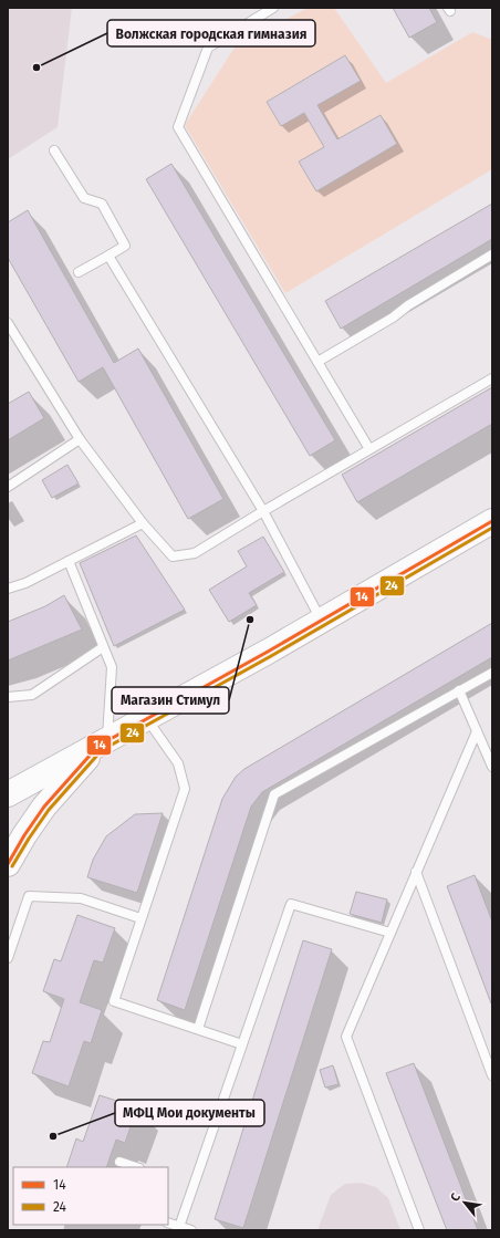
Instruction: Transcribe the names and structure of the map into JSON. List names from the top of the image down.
{
  "places": ["Волжская городская гимназия", "Магазин Стимул", "МФЦ Мои документы"],
  "lines": ["transit line 14", "transit line 24"],
  "legend": ["14", "24"],
  "north": "top left"
}
